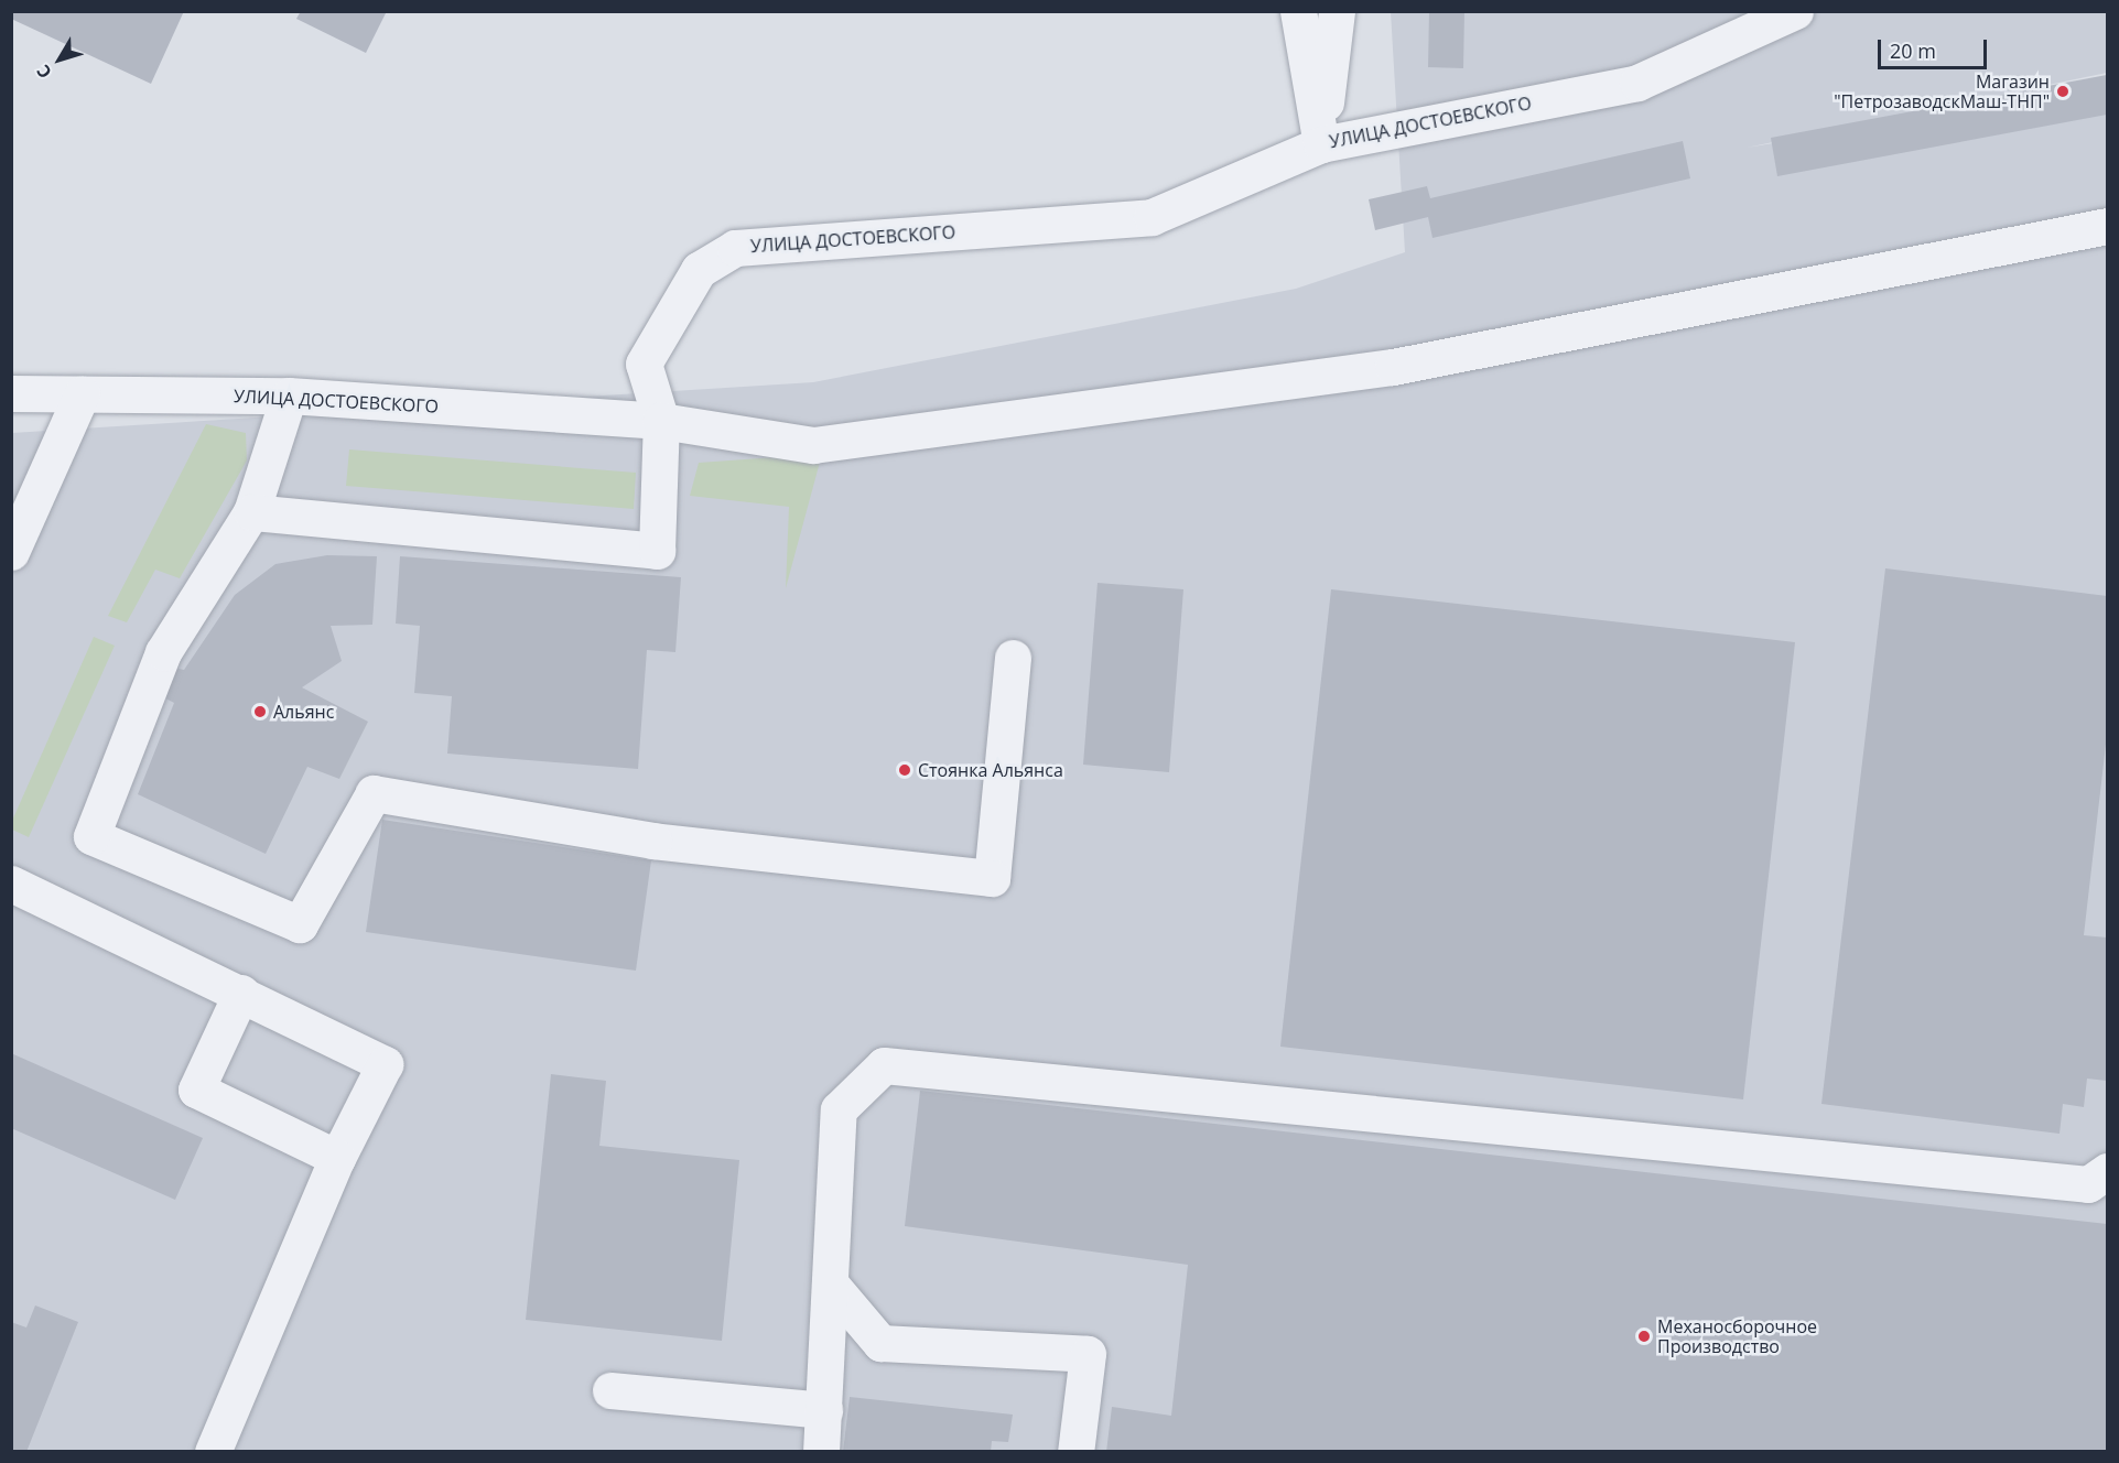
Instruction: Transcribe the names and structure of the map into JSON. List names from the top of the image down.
{
  "streets": {
    "street": ["УЛИЦА ДОСТОЕВСКОГО"]
  },
  "places": [
    "Магазин \"ПетрозаводскМаш-ТНП\"",
    "Альянс",
    "Стоянка Альянса",
    "Механосборочное Производство"
  ],
  "scale_bar": "20 m",
  "north": "bottom left"
}
